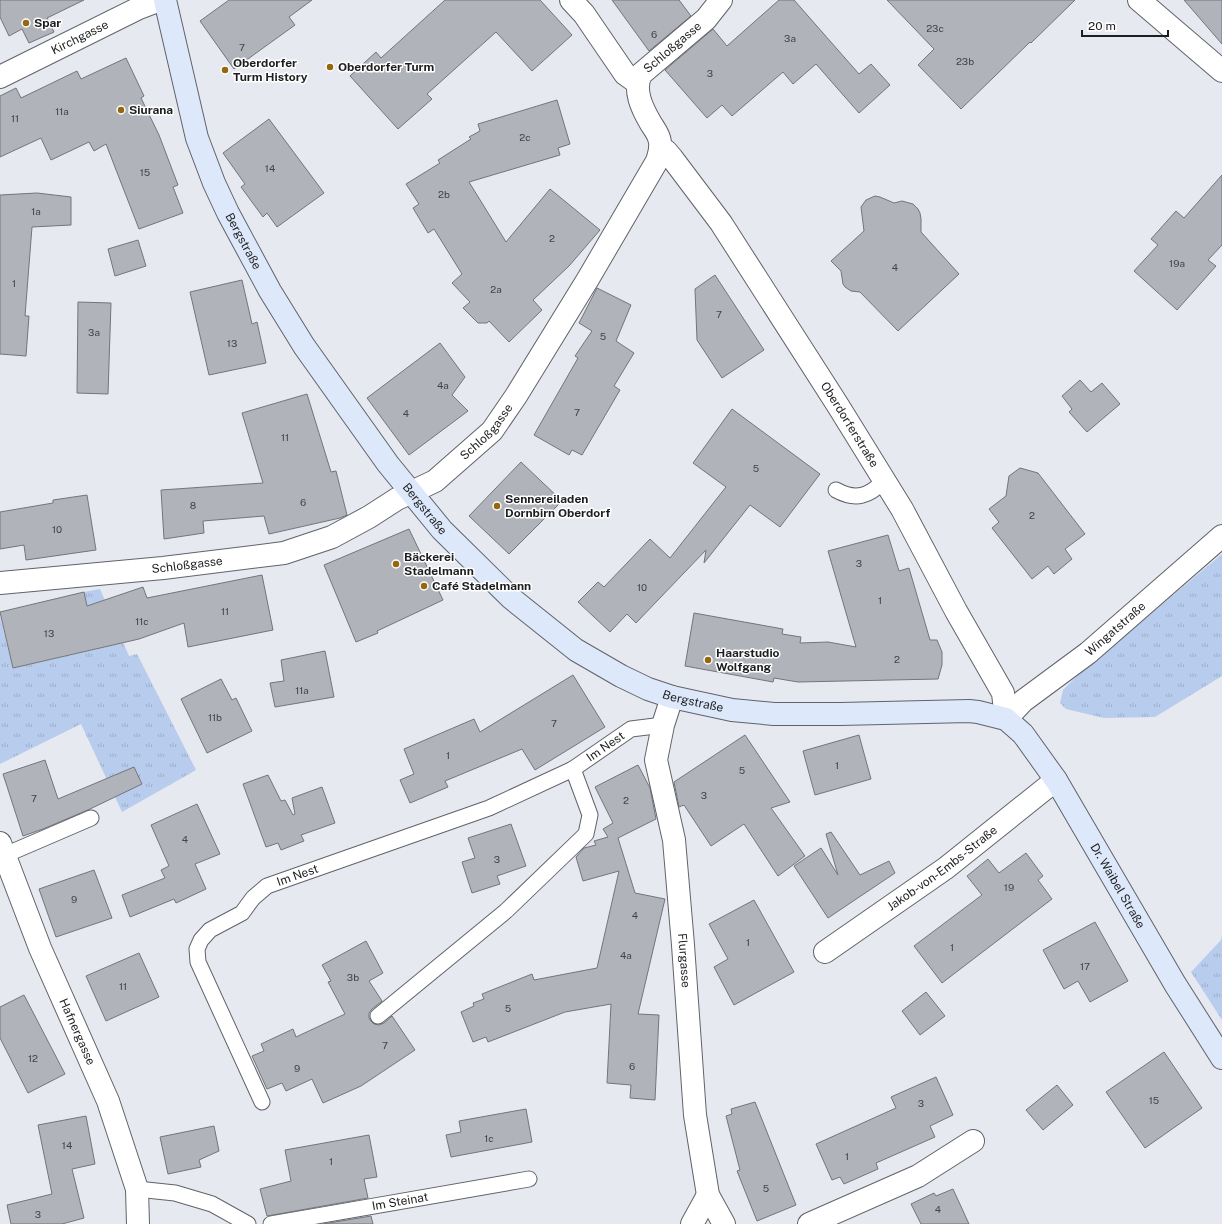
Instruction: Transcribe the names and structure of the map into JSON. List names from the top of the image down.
{
  "streets": {
    "main road": ["Bergstraße", "Dr. Waibel Straße"],
    "street": [
      "Kirchgasse",
      "Schloßgasse",
      "Oberdorferstraße",
      "Wingatstraße",
      "Jakob-von-Embs-Straße",
      "Flurgasse",
      "Hafnergasse"
    ],
    "lane": ["Im Nest", "Im Steinat"]
  },
  "crossings": [
    ["Schloßgasse", "Bergstraße"],
    ["Schloßgasse", "Oberdorferstraße"],
    ["Bergstraße", "Oberdorferstraße"],
    ["Bergstraße", "Wingatstraße"],
    ["Bergstraße", "Dr. Waibel Straße"],
    ["Bergstraße", "Flurgasse"],
    ["Oberdorferstraße", "Wingatstraße"],
    ["Oberdorferstraße", "Dr. Waibel Straße"],
    ["Wingatstraße", "Dr. Waibel Straße"],
    ["Im Nest", "Flurgasse"],
    ["Jakob-von-Embs-Straße", "Dr. Waibel Straße"]
  ],
  "places": [
    "Spar",
    "Oberdorfer Turm",
    "Oberdorfer Turm History",
    "Siurana",
    "Sennereiladen Dornbirn Oberdorf",
    "Bäckerei Stadelmann",
    "Café Stadelmann",
    "Haarstudio Wolfgang"
  ],
  "house_numbers": [
    "23c",
    "6",
    "3a",
    "7",
    "23b",
    "3",
    "11a",
    "11",
    "2c",
    "14",
    "15",
    "2b",
    "1a",
    "2",
    "19a",
    "4",
    "1",
    "2a",
    "7",
    "3a",
    "5",
    "13",
    "4a",
    "7",
    "4",
    "11",
    "5",
    "6",
    "8",
    "2",
    "10",
    "3",
    "10",
    "1",
    "11",
    "11c",
    "13",
    "2",
    "11a",
    "11b",
    "7",
    "1",
    "1",
    "5",
    "3",
    "7",
    "2",
    "4",
    "3",
    "19",
    "9",
    "4",
    "1",
    "1",
    "4a",
    "17",
    "3b",
    "11",
    "5",
    "7",
    "12",
    "6",
    "9",
    "15",
    "3",
    "1c",
    "14",
    "1",
    "1",
    "5",
    "4",
    "3"
  ],
  "scale_bar": "20 m"
}
